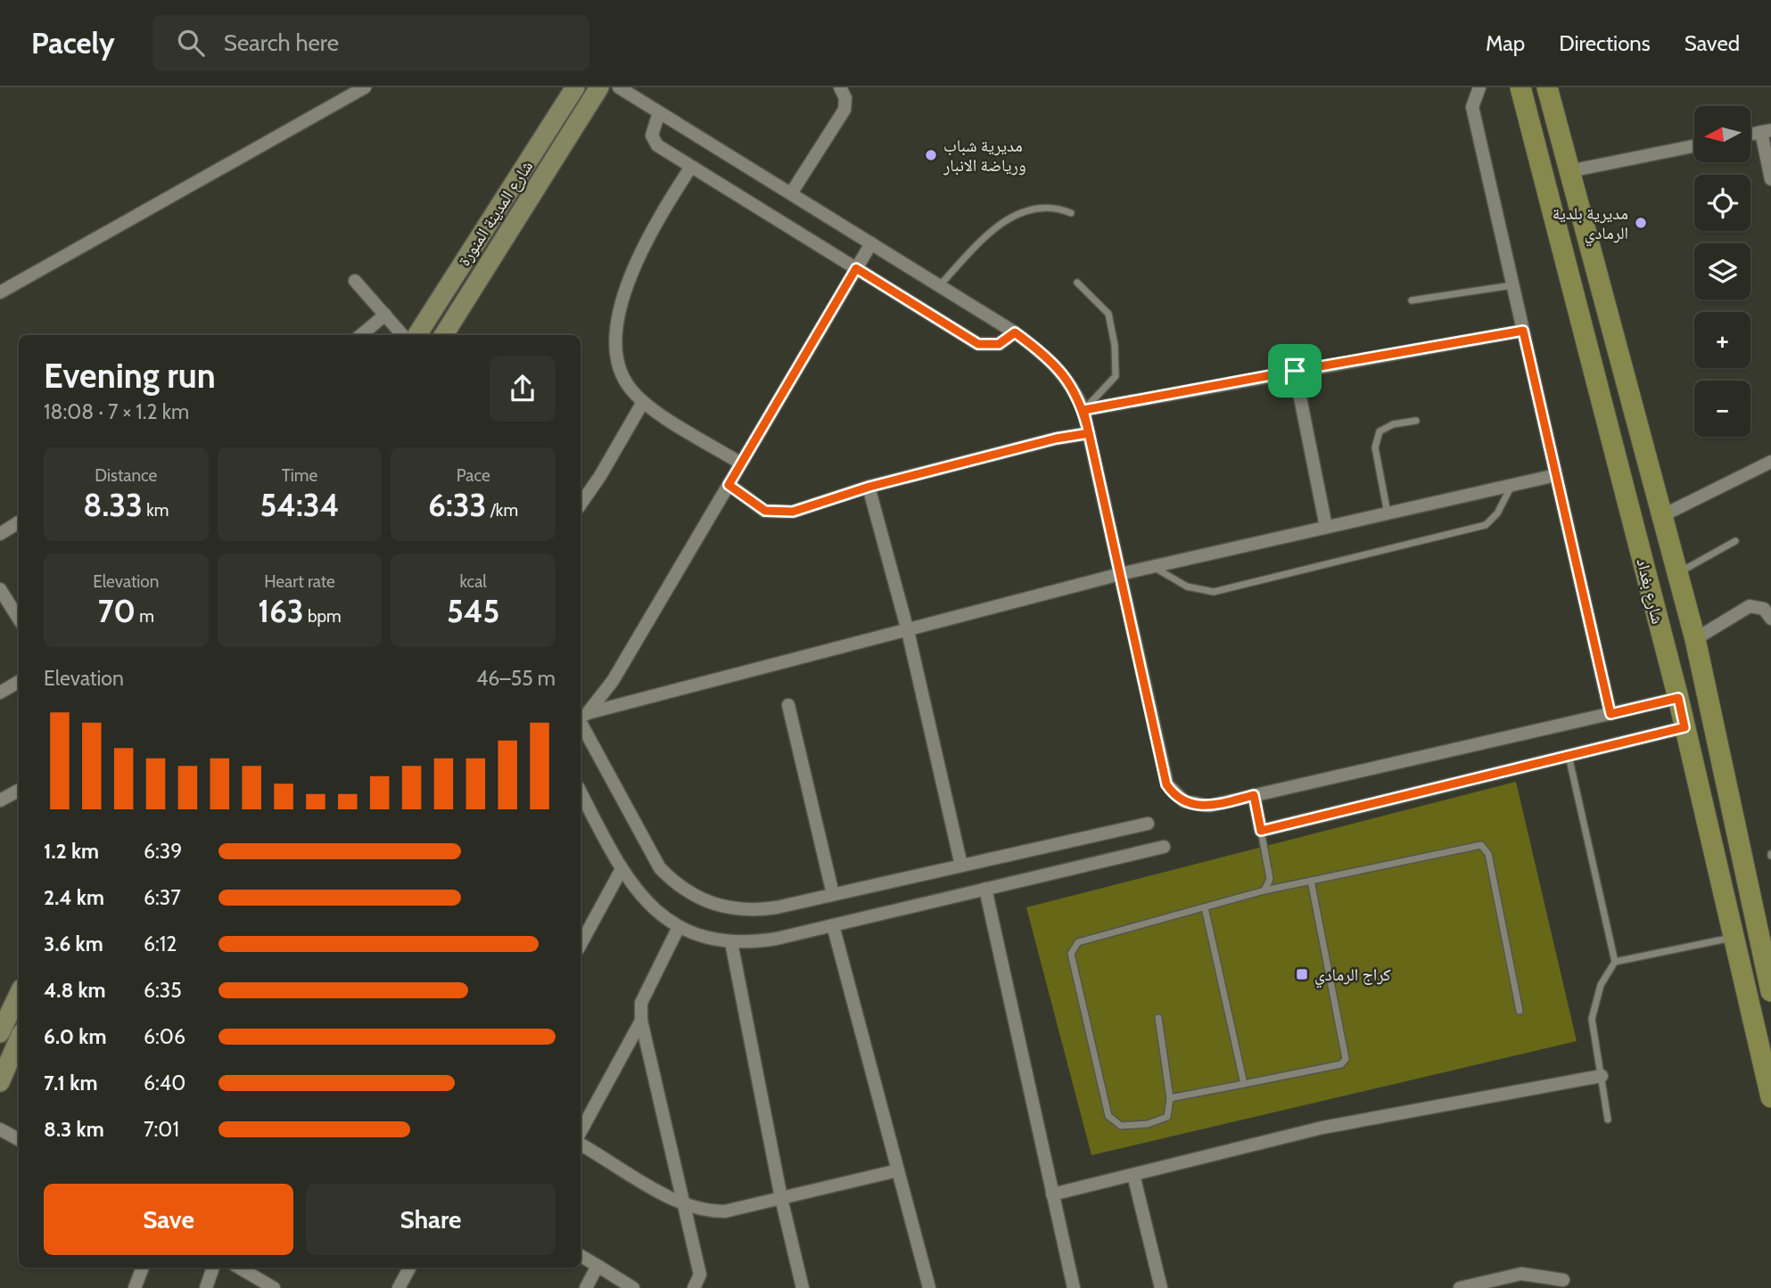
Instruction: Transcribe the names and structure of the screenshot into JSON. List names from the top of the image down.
{
  "streets": {
    "main road": ["شارع المدينة المنورة", "شارع بغداد"]
  },
  "places": {
    "other": ["مديرية شباب ورياضة الانبار", "مديرية بلدية الرمادي"],
    "transit": ["كراج الرمادي"]
  },
  "north": "left",
  "page": {
    "header": "Pacely",
    "search": "Search here",
    "nav": ["Map", "Directions", "Saved"],
    "map_buttons": ["+", "−"],
    "heading": ["Evening run", "18:08 · 7 × 1.2 km"],
    "stats": [
      ["Distance", "8.33 km"],
      ["Time", "54:34"],
      ["Pace", "6:33 /km"],
      ["Elevation", "70 m"],
      ["Heart rate", "163 bpm"],
      ["kcal", "545"]
    ],
    "chart": ["Elevation", "46–55 m"],
    "list": [
      {
        "name": "1.2 km",
        "note": "6:39"
      },
      {
        "name": "2.4 km",
        "note": "6:37"
      },
      {
        "name": "3.6 km",
        "note": "6:12"
      },
      {
        "name": "4.8 km",
        "note": "6:35"
      },
      {
        "name": "6.0 km",
        "note": "6:06"
      },
      {
        "name": "7.1 km",
        "note": "6:40"
      },
      {
        "name": "8.3 km",
        "note": "7:01"
      }
    ],
    "buttons": ["Save", "Share"]
  }
}
